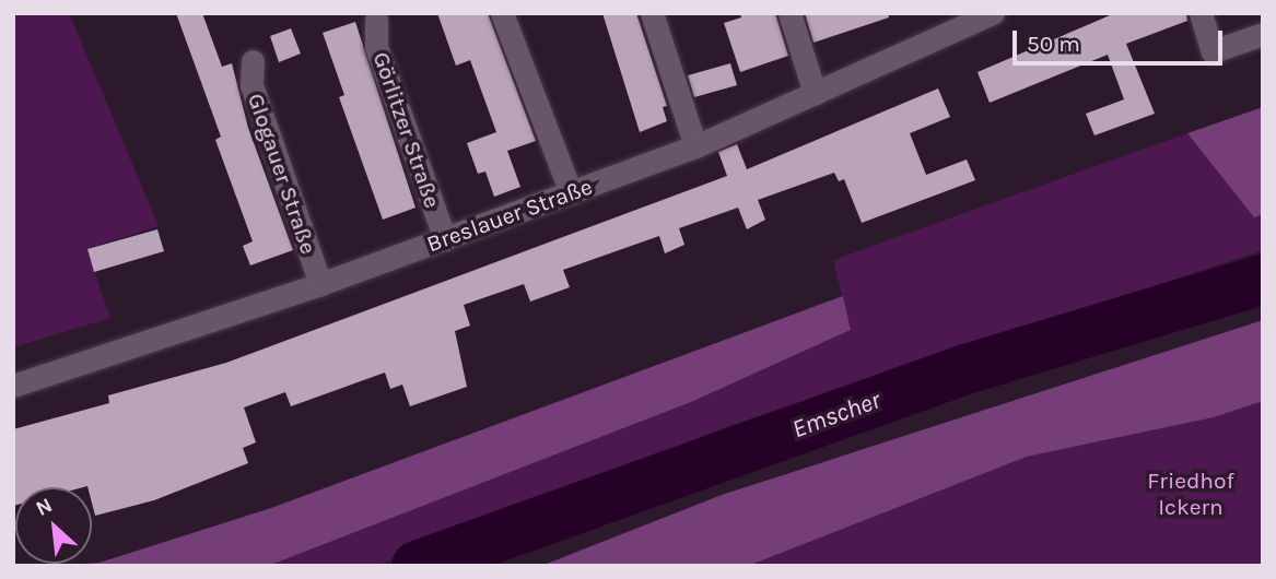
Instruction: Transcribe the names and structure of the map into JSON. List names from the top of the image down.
{
  "streets": {
    "street": ["Görlitzer Straße", "Glogauer Straße", "Breslauer Straße"]
  },
  "crossings": [
    ["Görlitzer Straße", "Breslauer Straße"],
    ["Glogauer Straße", "Breslauer Straße"]
  ],
  "water": ["Emscher"],
  "parks": ["Friedhof Ickern"],
  "scale_bar": "50 m",
  "north": "top left"
}
